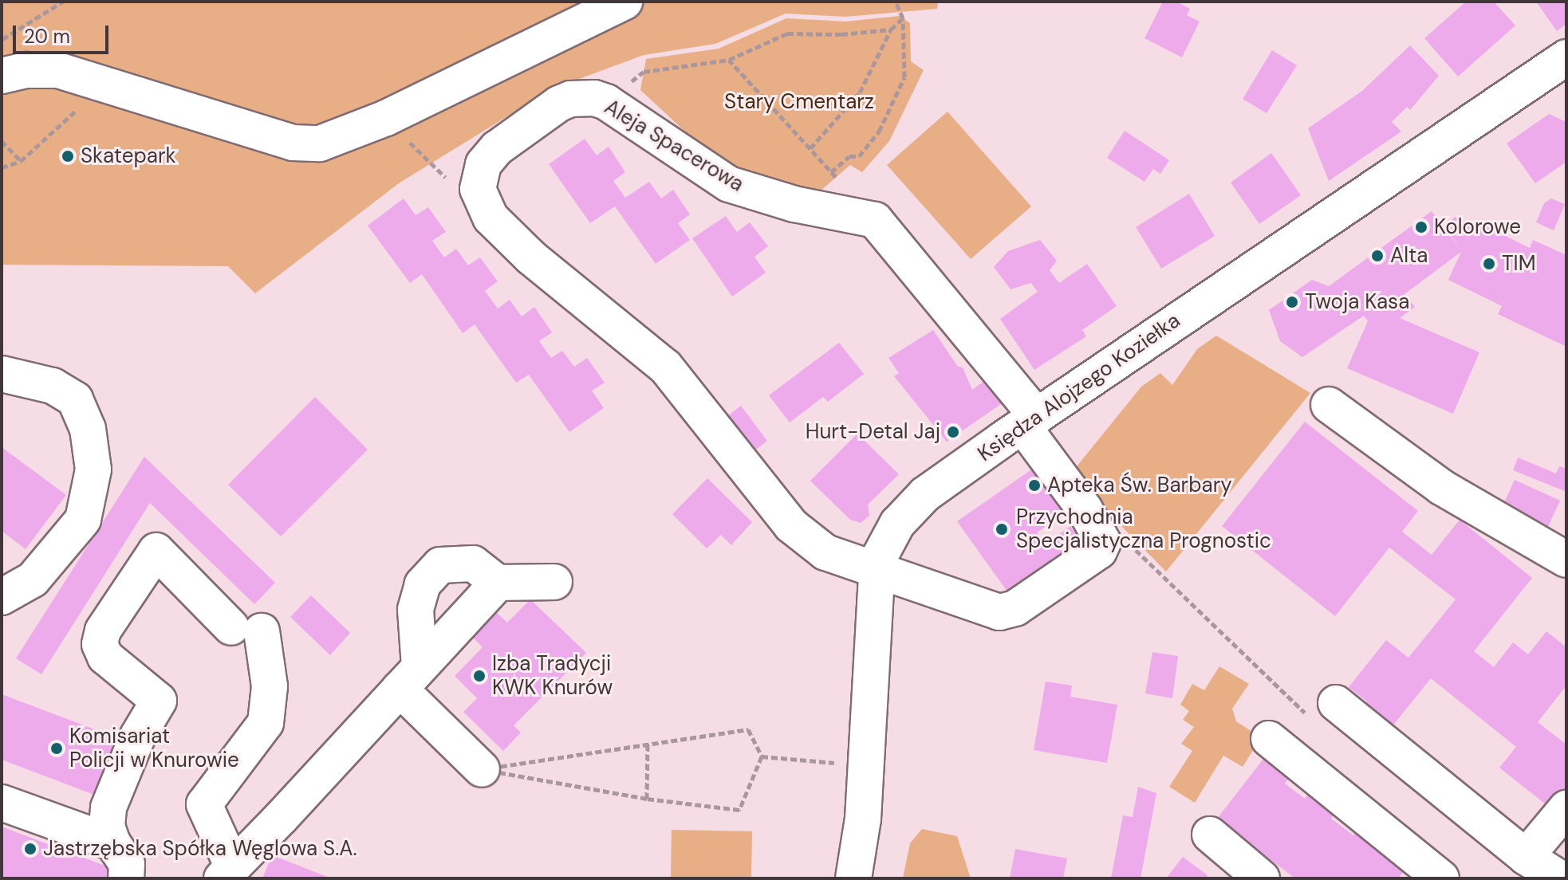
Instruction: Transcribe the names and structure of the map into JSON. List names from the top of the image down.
{
  "streets": {
    "street": ["Aleja Spacerowa", "Księdza Alojzego Koziełka"]
  },
  "crossings": [
    ["Aleja Spacerowa", "Księdza Alojzego Koziełka"]
  ],
  "parks": ["Stary Cmentarz"],
  "places": [
    "Skatepark",
    "Kolorowe",
    "Alta",
    "TIM",
    "Twoja Kasa",
    "Hurt-Detal Jaj",
    "Apteka Św. Barbary",
    "Przychodnia Specjalistyczna Prognostic",
    "Izba Tradycji KWK Knurów",
    "Komisariat Policji w Knurowie",
    "Jastrzębska Spółka Węglowa S.A."
  ],
  "scale_bar": "20 m"
}
